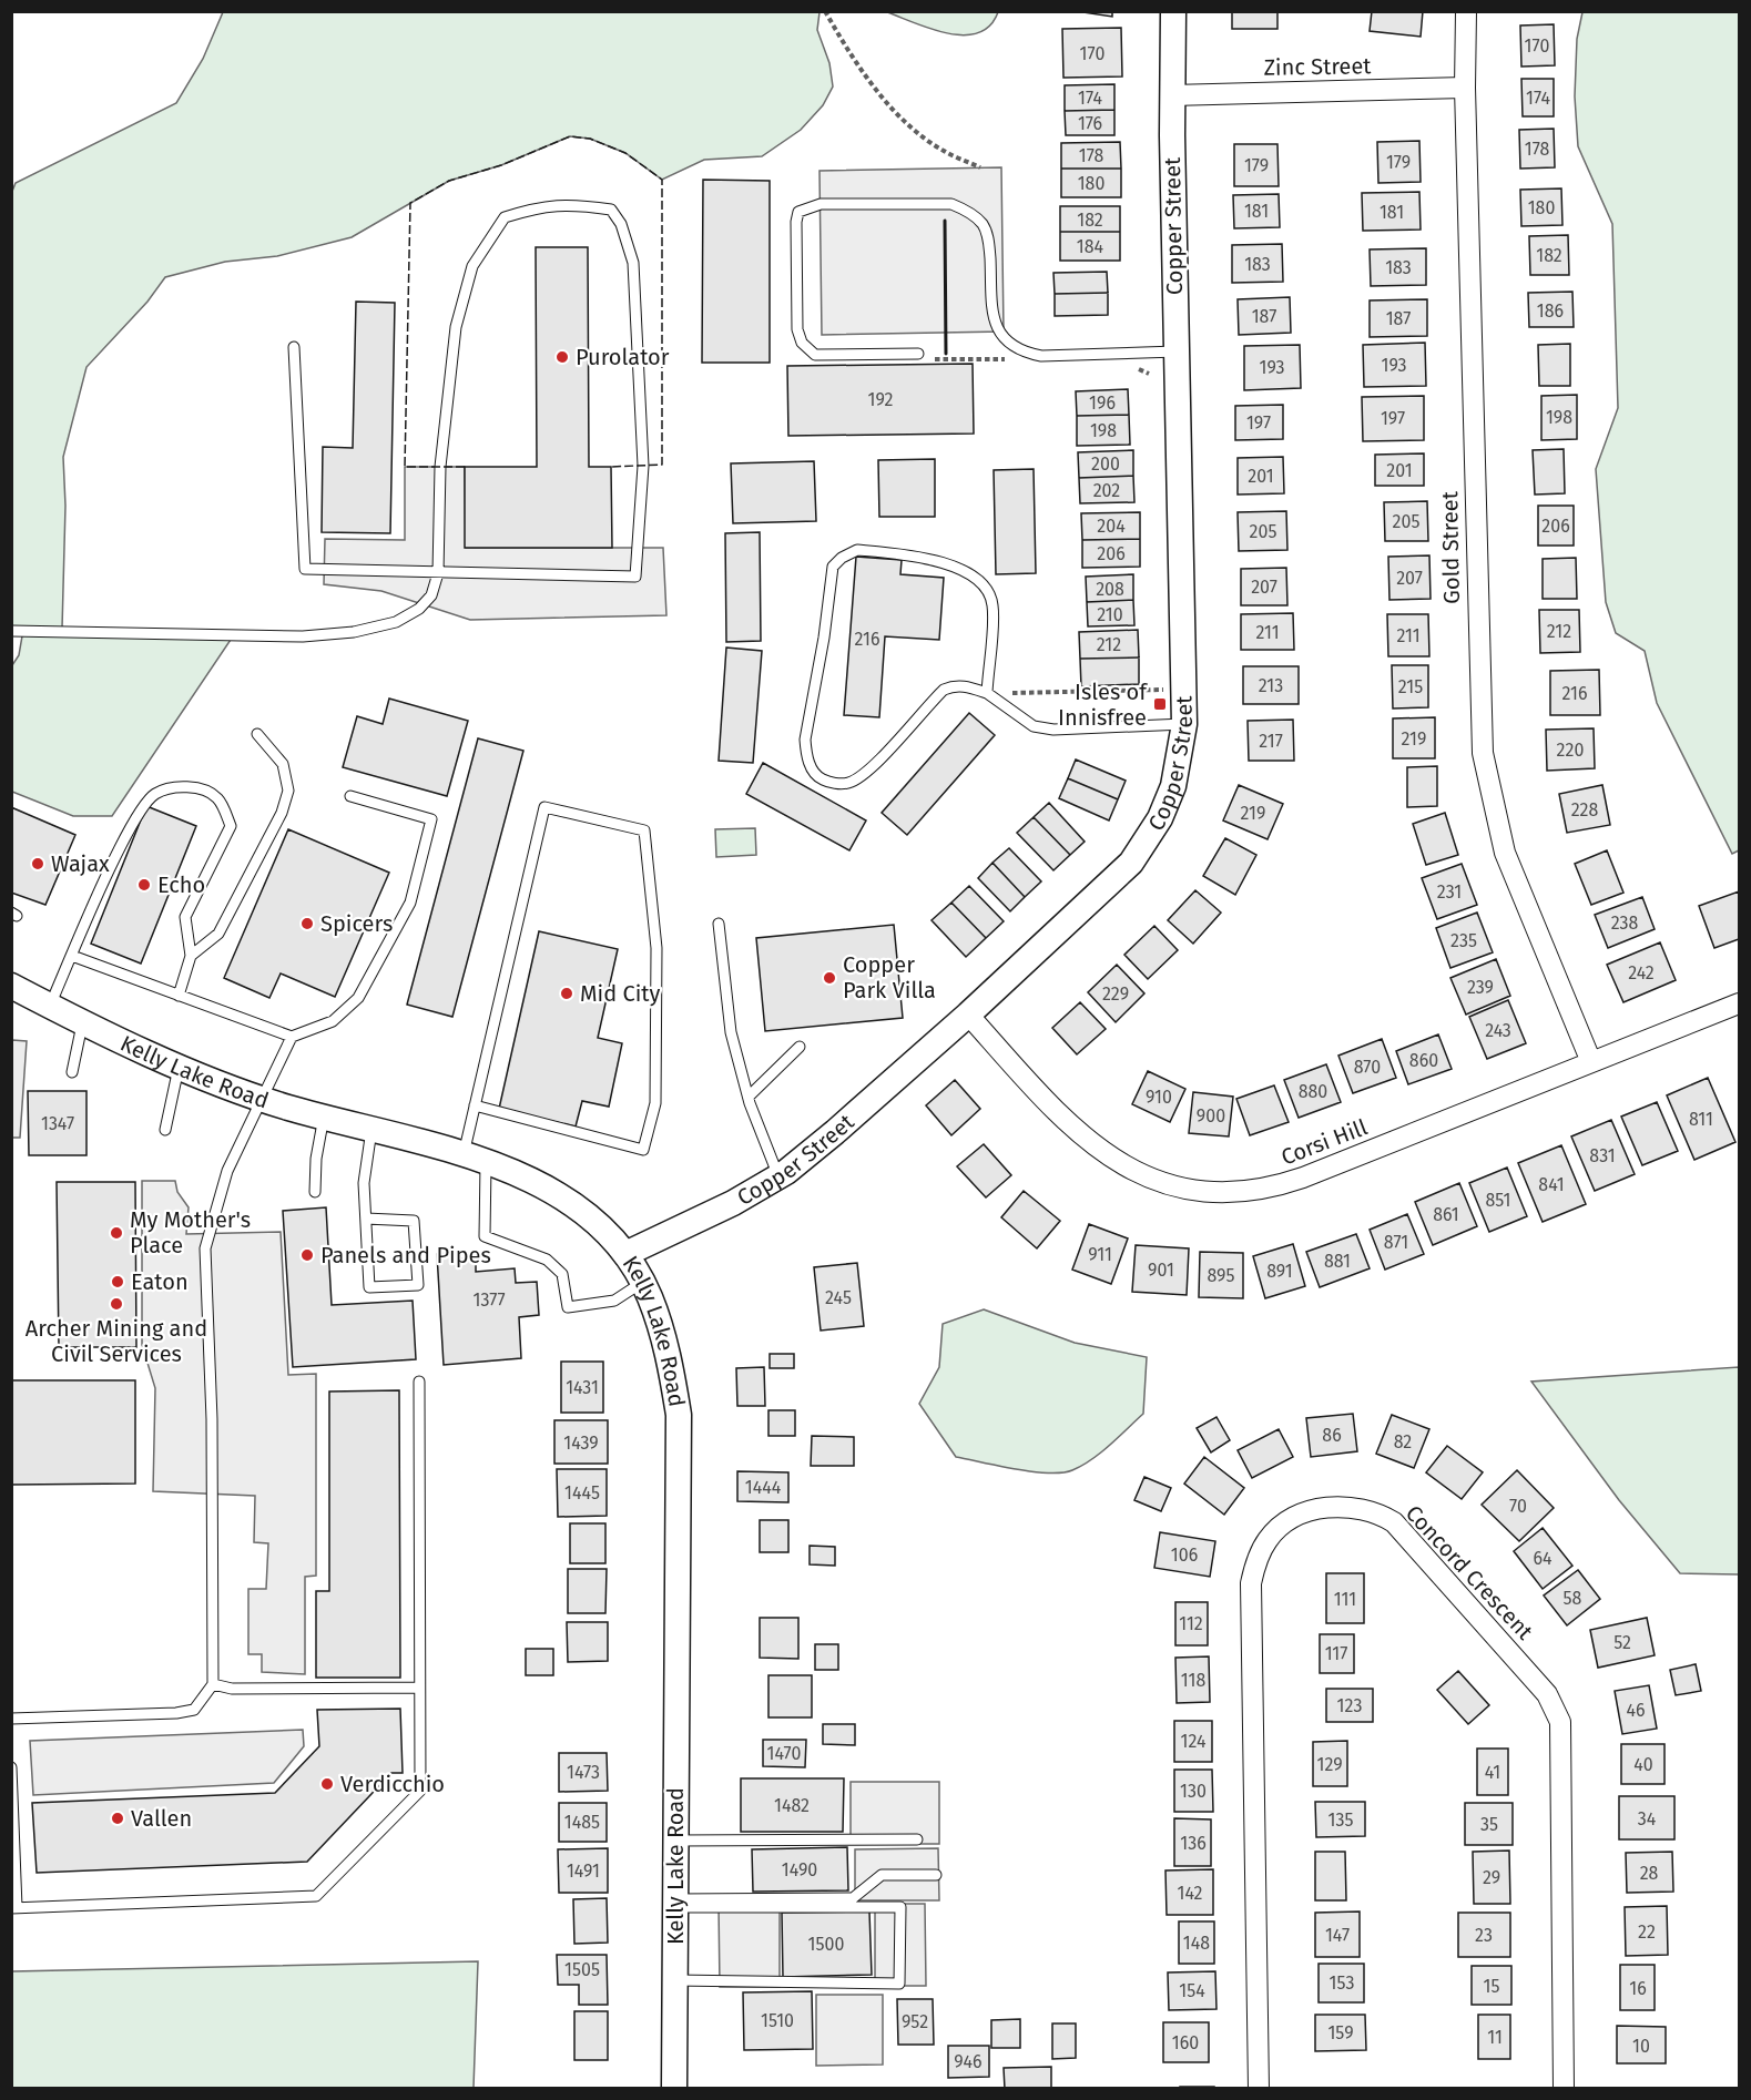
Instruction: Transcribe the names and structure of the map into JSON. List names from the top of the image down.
{
  "streets": {
    "street": [
      "Zinc Street",
      "Copper Street",
      "Gold Street",
      "Kelly Lake Road",
      "Corsi Hill",
      "Concord Crescent"
    ]
  },
  "crossings": [
    ["Zinc Street", "Copper Street"],
    ["Zinc Street", "Gold Street"],
    ["Copper Street", "Kelly Lake Road"],
    ["Copper Street", "Corsi Hill"],
    ["Gold Street", "Corsi Hill"]
  ],
  "places": {
    "other": [
      "Purolator",
      "Wajax",
      "Echo",
      "Spicers",
      "Copper Park Villa",
      "Mid City",
      "My Mother's Place",
      "Panels and Pipes",
      "Eaton",
      "Archer Mining and Civil Services",
      "Verdicchio",
      "Vallen"
    ],
    "transit": ["Isles of Innisfree"]
  },
  "house_numbers": [
    "170",
    "170",
    "174",
    "174",
    "176",
    "178",
    "178",
    "179",
    "179",
    "180",
    "180",
    "181",
    "181",
    "182",
    "184",
    "182",
    "183",
    "183",
    "186",
    "187",
    "187",
    "193",
    "193",
    "192",
    "196",
    "198",
    "197",
    "197",
    "198",
    "200",
    "201",
    "201",
    "202",
    "205",
    "204",
    "206",
    "205",
    "206",
    "207",
    "207",
    "208",
    "210",
    "212",
    "211",
    "211",
    "216",
    "212",
    "213",
    "215",
    "216",
    "219",
    "217",
    "220",
    "228",
    "219",
    "231",
    "238",
    "235",
    "242",
    "239",
    "229",
    "243",
    "860",
    "870",
    "880",
    "910",
    "900",
    "811",
    "1347",
    "831",
    "841",
    "851",
    "861",
    "871",
    "911",
    "881",
    "901",
    "891",
    "895",
    "245",
    "1377",
    "1431",
    "86",
    "82",
    "1439",
    "1444",
    "1445",
    "70",
    "106",
    "64",
    "58",
    "111",
    "112",
    "52",
    "117",
    "118",
    "123",
    "46",
    "124",
    "1470",
    "129",
    "40",
    "1473",
    "41",
    "130",
    "1482",
    "34",
    "135",
    "1485",
    "35",
    "136",
    "1490",
    "1491",
    "28",
    "29",
    "142",
    "22",
    "147",
    "23",
    "148",
    "1500",
    "1505",
    "153",
    "15",
    "16",
    "154",
    "1510",
    "952",
    "159",
    "11",
    "160",
    "10",
    "946"
  ]
}
